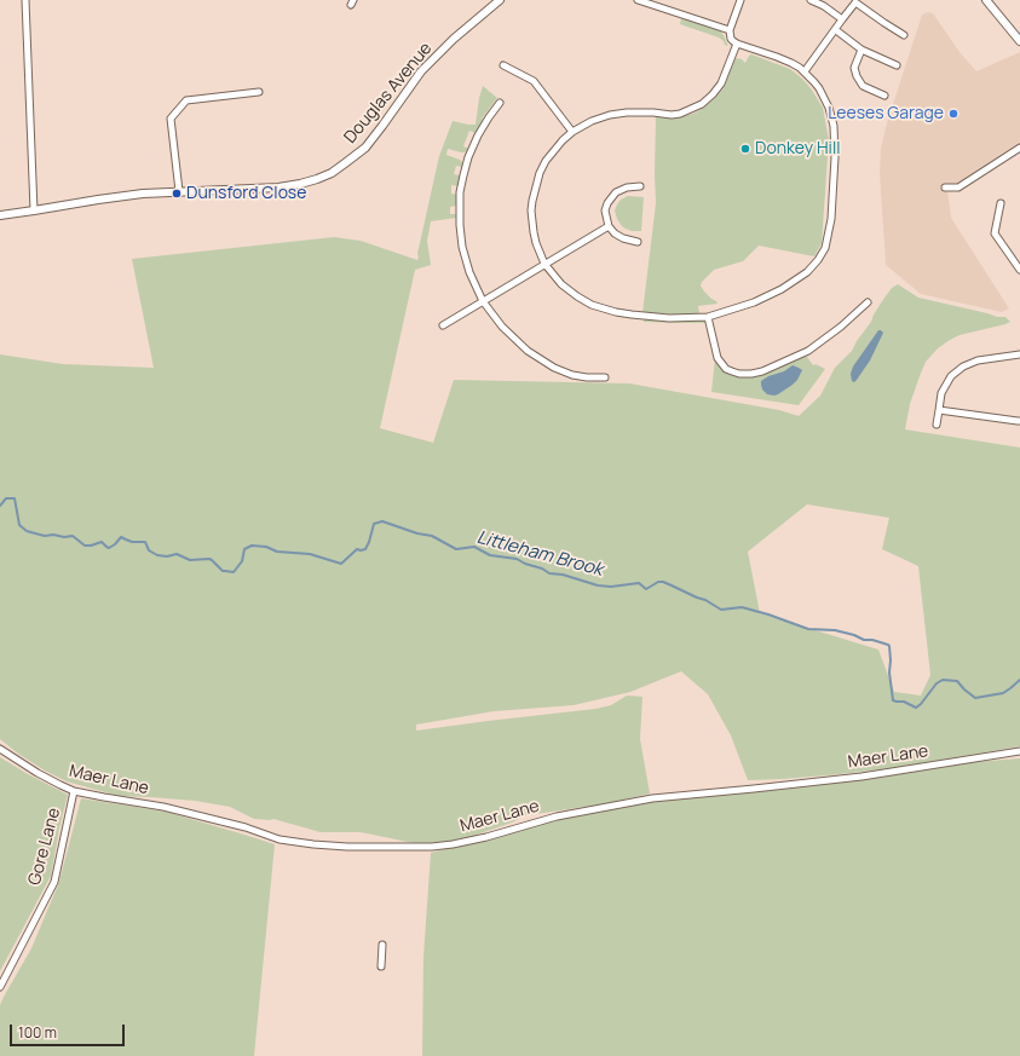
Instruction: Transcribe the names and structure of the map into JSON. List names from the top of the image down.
{
  "streets": {
    "street": ["Douglas Avenue", "Maer Lane", "Gore Lane"]
  },
  "crossings": [
    ["Maer Lane", "Gore Lane"]
  ],
  "water": ["Littleham Brook"],
  "places": ["Leeses Garage", "Donkey Hill", "Dunsford Close"],
  "scale_bar": "100 m"
}
